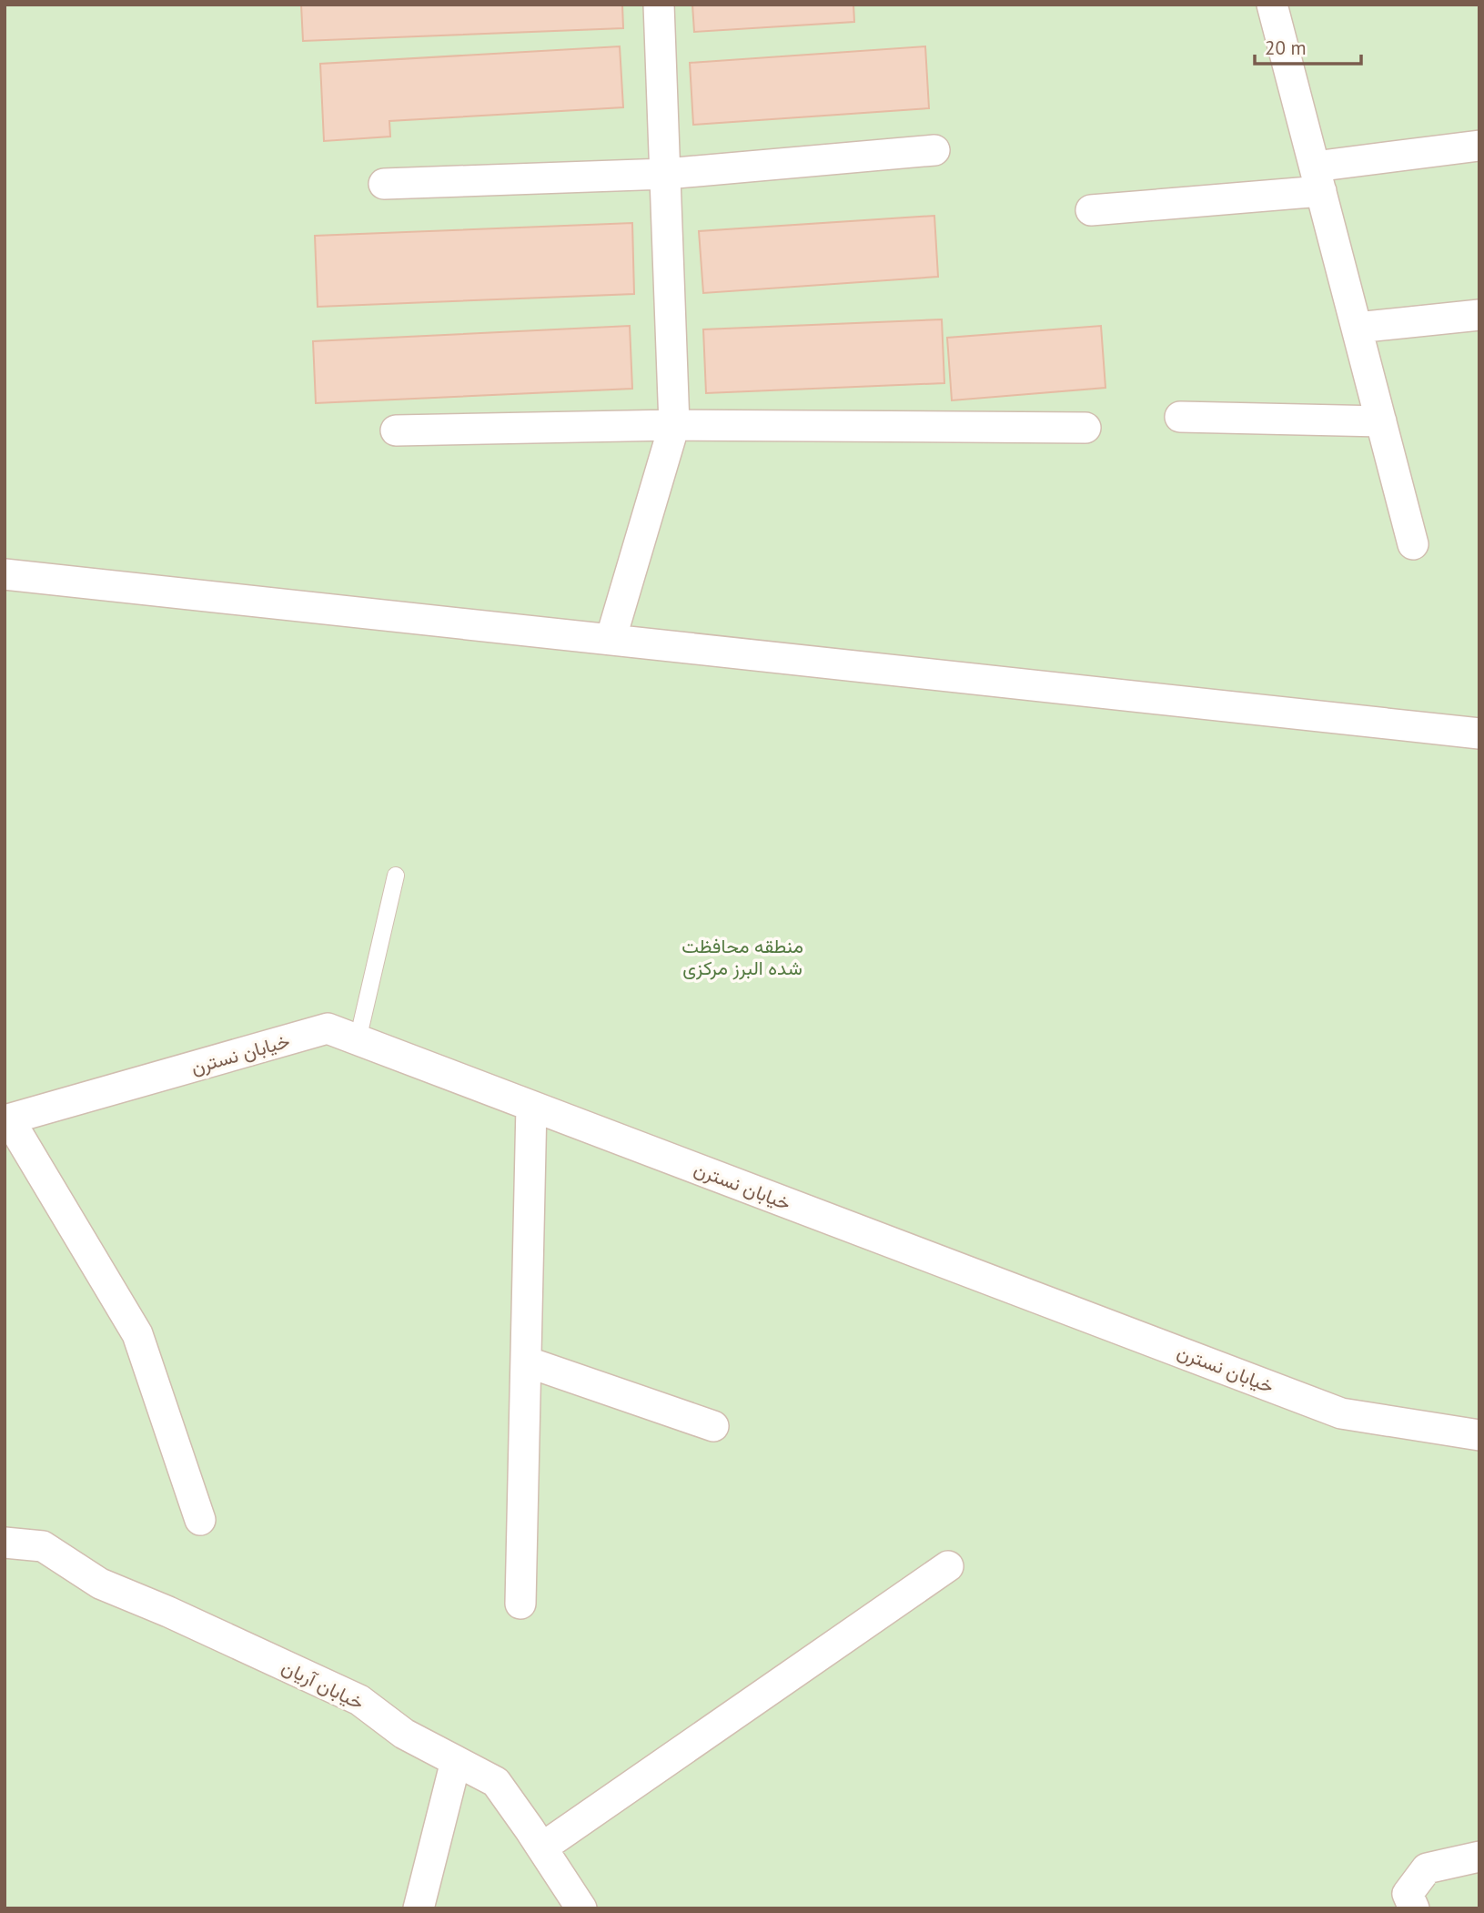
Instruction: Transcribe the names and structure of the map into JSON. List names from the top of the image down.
{
  "streets": {
    "street": ["خیابان نسترن", "خیابان آریان"]
  },
  "parks": ["منطقه محافظت شده البرز مرکزی"],
  "scale_bar": "20 m"
}
